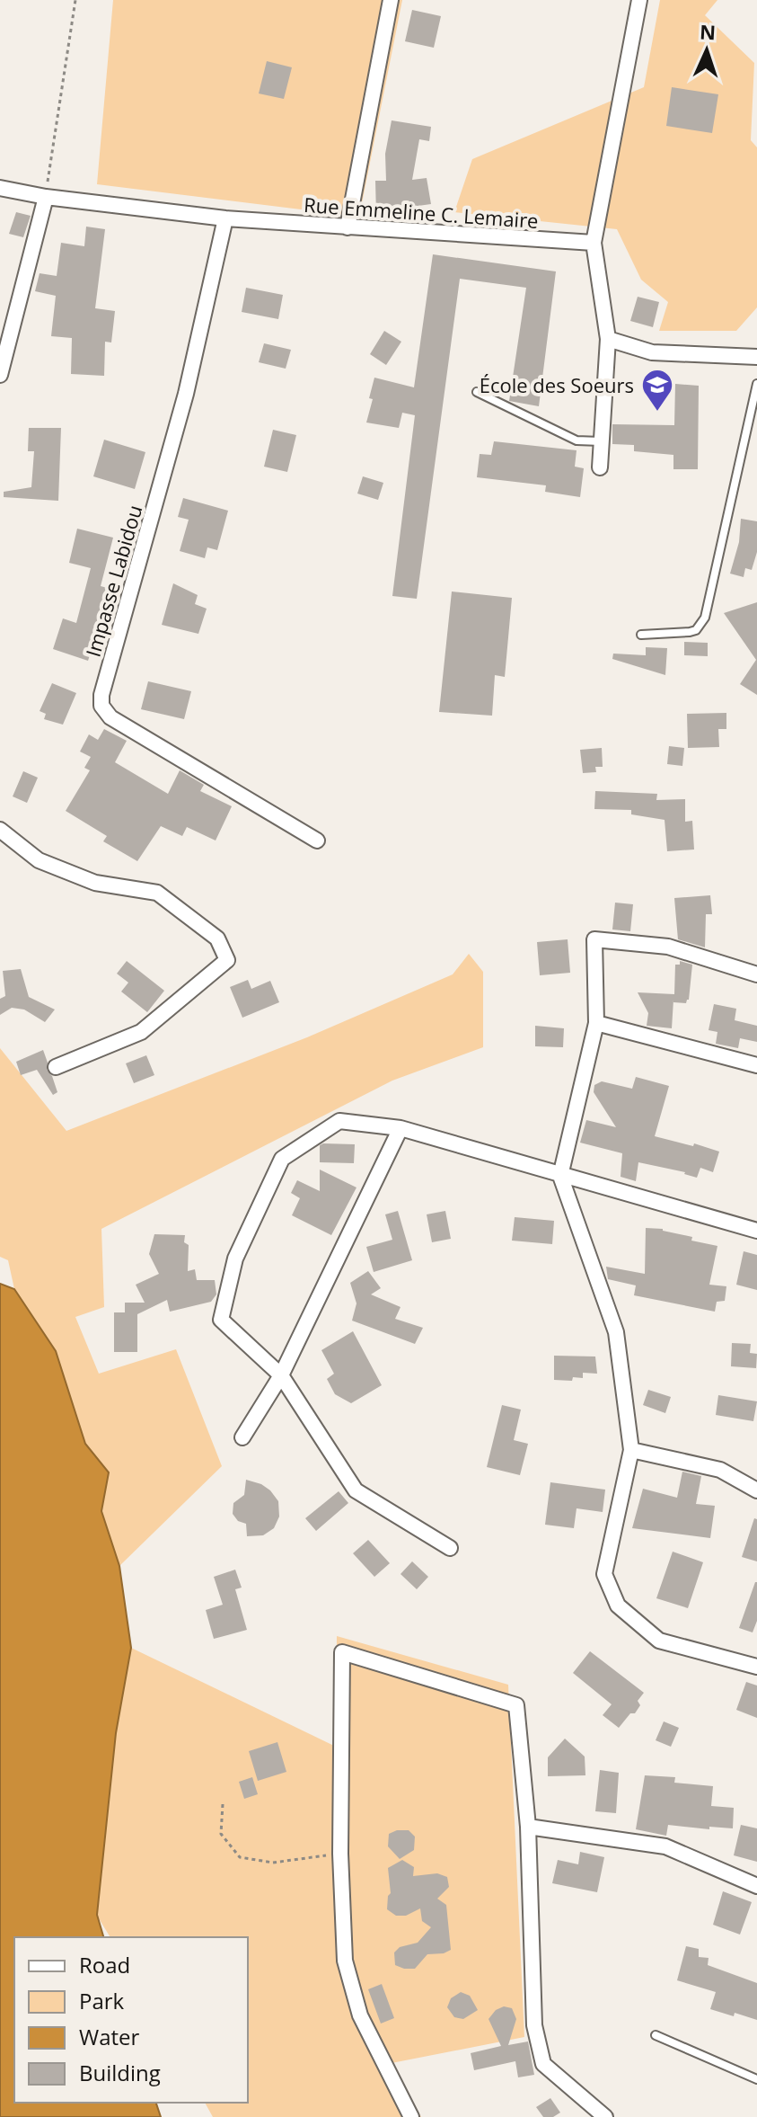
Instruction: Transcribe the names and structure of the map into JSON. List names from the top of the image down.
{
  "streets": {
    "street": ["Rue Emmeline C. Lemaire", "Impasse Labidou"]
  },
  "crossings": [
    ["Rue Emmeline C. Lemaire", "Impasse Labidou"]
  ],
  "places": {
    "school or university": ["École des Soeurs"]
  },
  "legend": [
    "Road",
    "Park",
    "Water",
    "Building"
  ],
  "north": "top"
}
